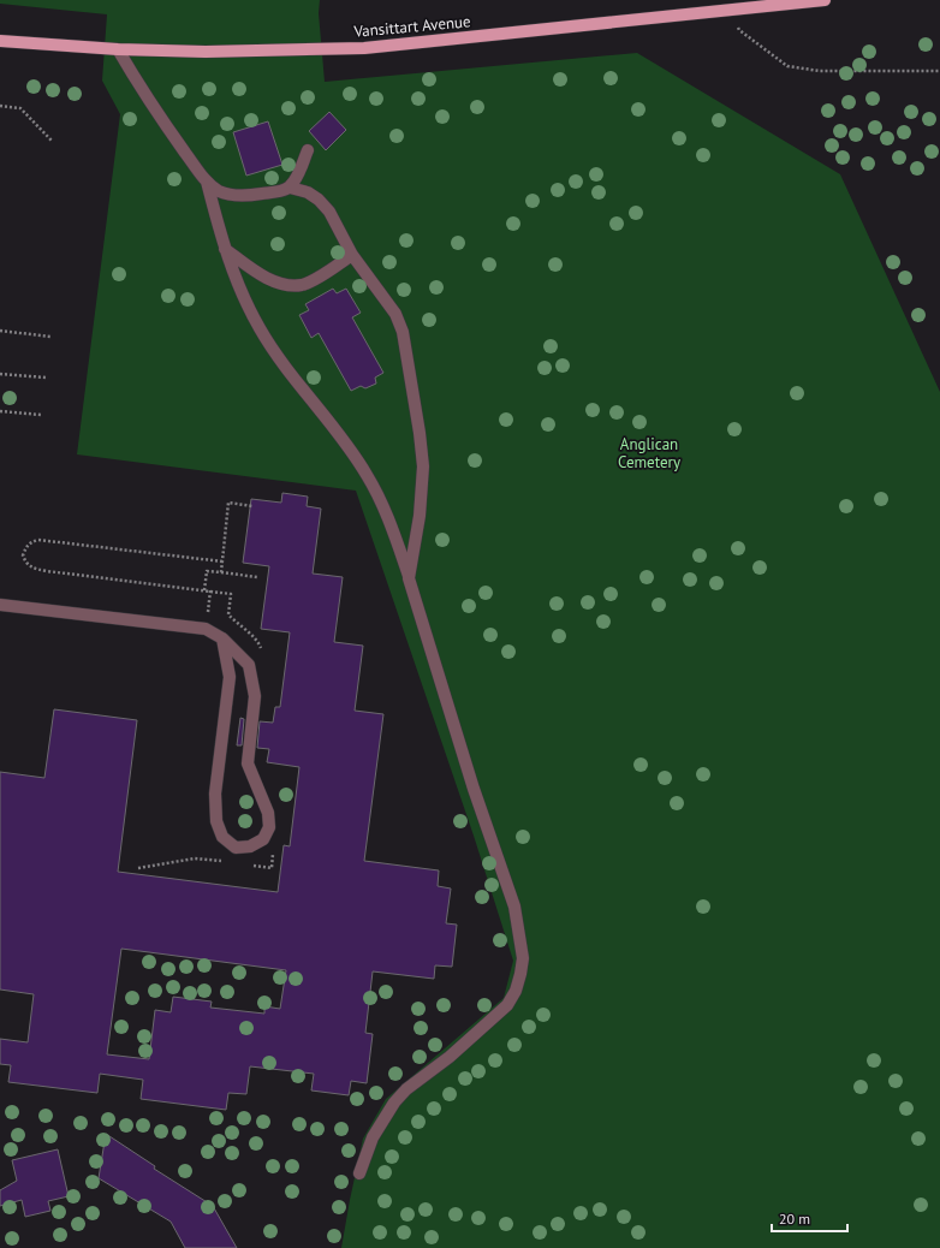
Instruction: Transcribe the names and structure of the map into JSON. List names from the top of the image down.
{
  "streets": {
    "main road": ["Vansittart Avenue"]
  },
  "parks": ["Anglican Cemetery"],
  "scale_bar": "20 m"
}
